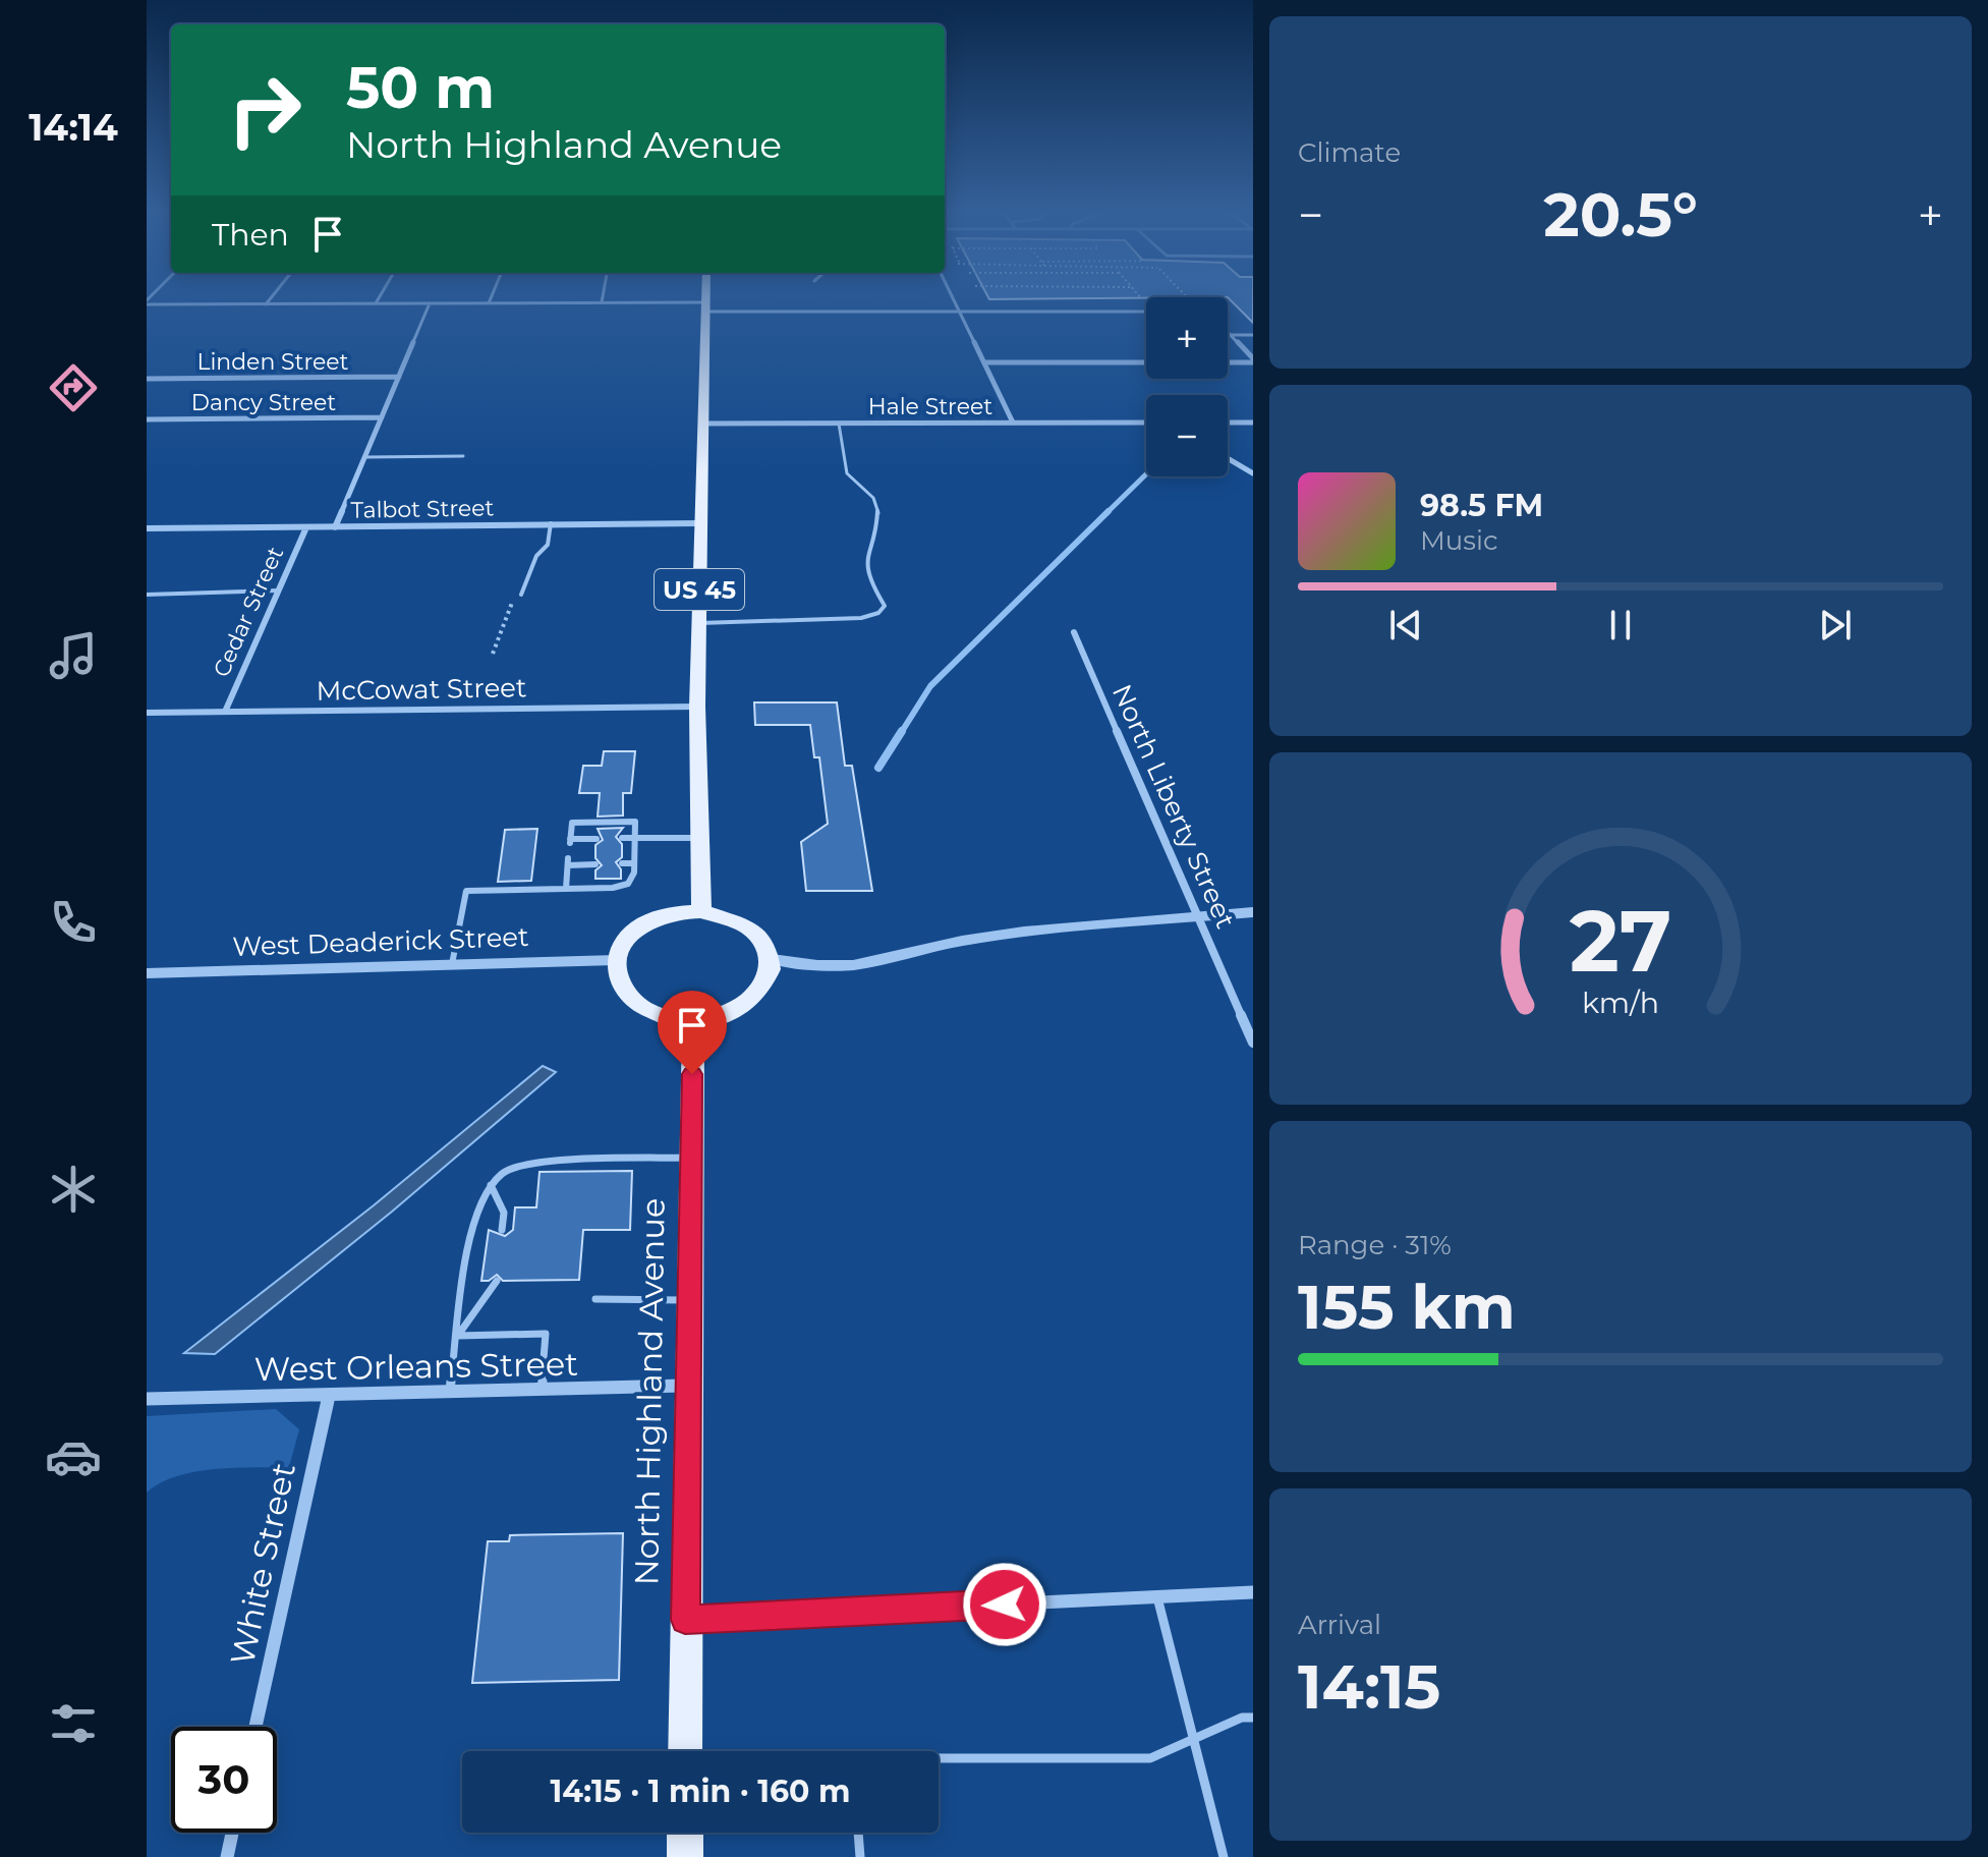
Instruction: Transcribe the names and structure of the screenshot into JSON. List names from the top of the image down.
{
  "streets": {
    "main road": ["US 45", "North Highland Avenue"],
    "street": [
      "Linden Street",
      "Dancy Street",
      "Hale Street",
      "Talbot Street",
      "Cedar Street",
      "McCowat Street",
      "North Liberty Street",
      "West Deaderick Street",
      "West Orleans Street",
      "White Street"
    ]
  },
  "crossings": [
    ["Hale Street", "US 45"],
    ["Talbot Street", "US 45"],
    ["Talbot Street", "Cedar Street"],
    ["US 45", "McCowat Street"],
    ["US 45", "West Deaderick Street"],
    ["US 45", "North Highland Avenue"],
    ["Cedar Street", "McCowat Street"],
    ["West Deaderick Street", "North Highland Avenue"],
    ["West Orleans Street", "North Highland Avenue"],
    ["West Orleans Street", "White Street"]
  ],
  "page": {
    "tabs": "14:14",
    "tile": [
      "Climate",
      ["Range · 31%", "155 km"],
      ["Arrival", "14:15"]
    ],
    "turn": ["50 m", "North Highland Avenue"],
    "heat": ["−", "20.5°", "+"],
    "then": "Then",
    "map_buttons": ["+", "−"],
    "song": ["98.5 FM", "Music"],
    "limit": "30",
    "trip": "14:15 · 1 min · 160 m",
    "gauge": ["27", "km/h"]
  }
}
